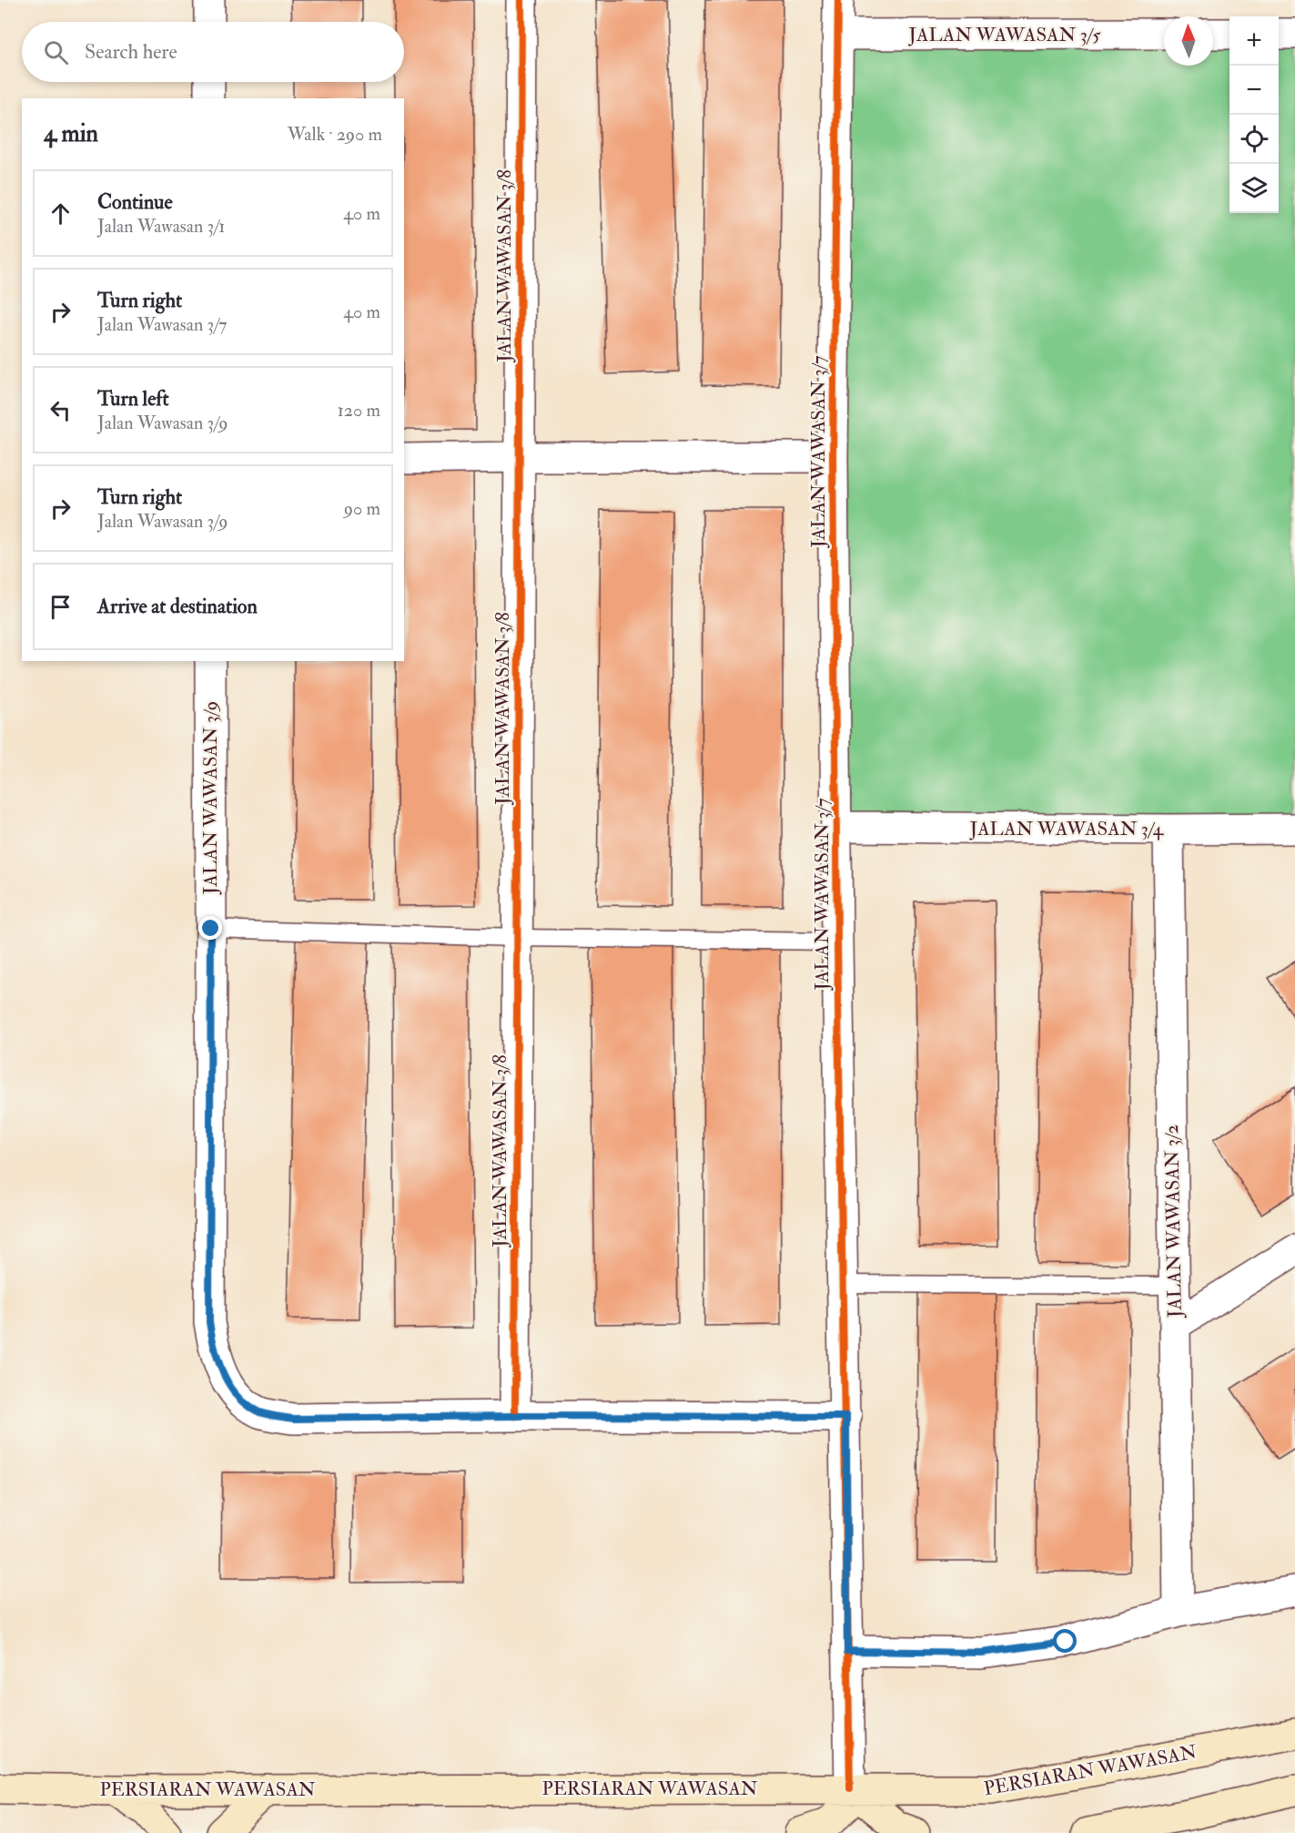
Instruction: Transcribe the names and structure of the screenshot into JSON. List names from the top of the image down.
{
  "streets": {
    "main road": ["PERSIARAN WAWASAN"],
    "street": [
      "JALAN WAWASAN 3/5",
      "JALAN WAWASAN 3/8",
      "JALAN WAWASAN 3/7",
      "JALAN WAWASAN 3/9",
      "JALAN WAWASAN 3/4",
      "JALAN WAWASAN 3/2"
    ]
  },
  "crossings": [
    ["JALAN WAWASAN 3/5", "JALAN WAWASAN 3/7"],
    ["JALAN WAWASAN 3/8", "JALAN WAWASAN 3/9"],
    ["JALAN WAWASAN 3/7", "JALAN WAWASAN 3/9"],
    ["JALAN WAWASAN 3/7", "JALAN WAWASAN 3/4"],
    ["JALAN WAWASAN 3/7", "PERSIARAN WAWASAN"],
    ["JALAN WAWASAN 3/4", "JALAN WAWASAN 3/2"]
  ],
  "north": "top",
  "page": {
    "map_buttons": ["+", "−"],
    "search": "Search here",
    "heading": ["4 min", "Walk · 290 m"],
    "list": [
      ["Continue", "Jalan Wawasan 3/1", "40 m"],
      ["Turn right", "Jalan Wawasan 3/7", "40 m"],
      ["Turn left", "Jalan Wawasan 3/9", "120 m"],
      ["Turn right", "Jalan Wawasan 3/9", "90 m"],
      "Arrive at destination"
    ]
  }
}
